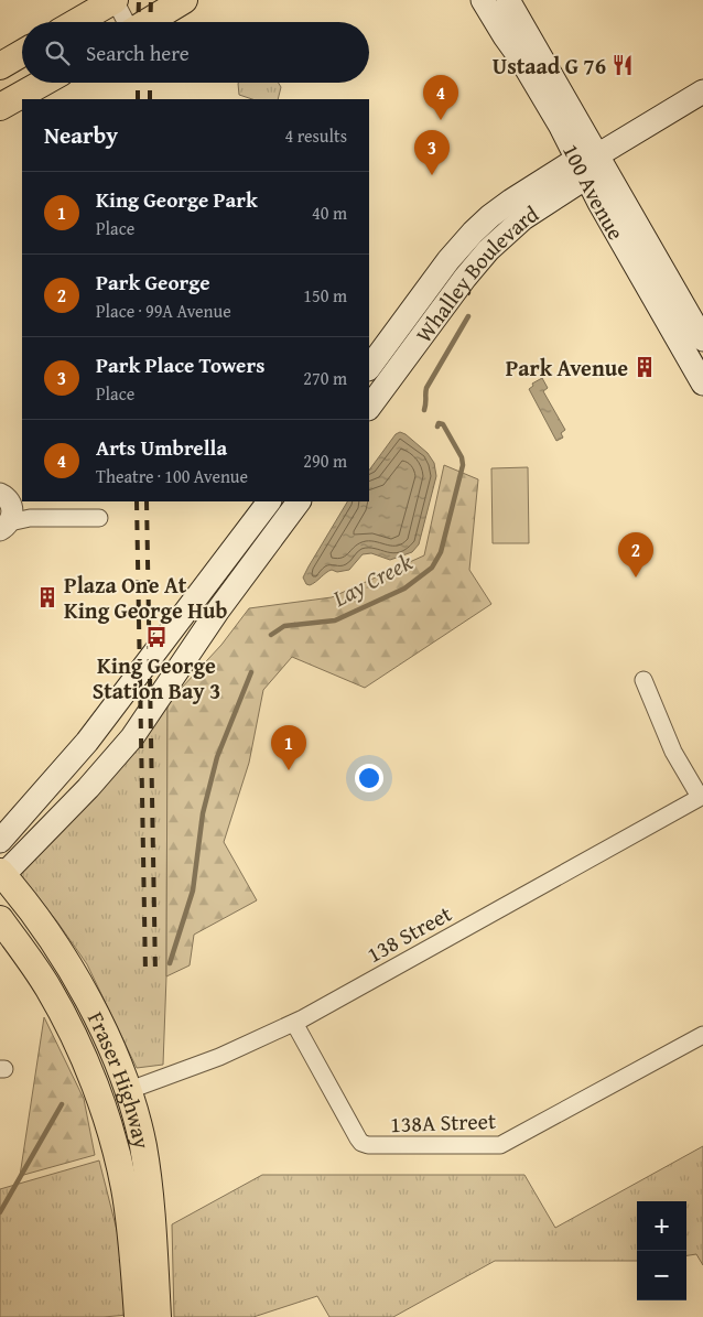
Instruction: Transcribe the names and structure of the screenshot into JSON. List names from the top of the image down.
{
  "streets": {
    "main road": ["100 Avenue", "Whalley Boulevard", "Fraser Highway"],
    "street": ["138 Street", "138A Street"]
  },
  "crossings": [
    ["100 Avenue", "Whalley Boulevard"],
    ["138 Street", "Fraser Highway"],
    ["138 Street", "138A Street"]
  ],
  "water": ["Lay Creek"],
  "places": {
    "restaurant": ["Ustaad G 76"],
    "building": ["Park Avenue", "Plaza One At King George Hub"],
    "bus stop": ["King George Station Bay 3"]
  },
  "page": {
    "search": "Search here",
    "pins": [
      "4",
      "3",
      "2",
      "1"
    ],
    "heading": ["Nearby", "4 results"],
    "list": [
      {
        "mark": "1",
        "name": "King George Park",
        "note": "Place",
        "value": "40 m"
      },
      {
        "mark": "2",
        "name": "Park George",
        "note": "Place · 99A Avenue",
        "value": "150 m"
      },
      {
        "mark": "3",
        "name": "Park Place Towers",
        "note": "Place",
        "value": "270 m"
      },
      {
        "mark": "4",
        "name": "Arts Umbrella",
        "note": "Theatre · 100 Avenue",
        "value": "290 m"
      }
    ],
    "map_buttons": ["+", "−"]
  }
}
